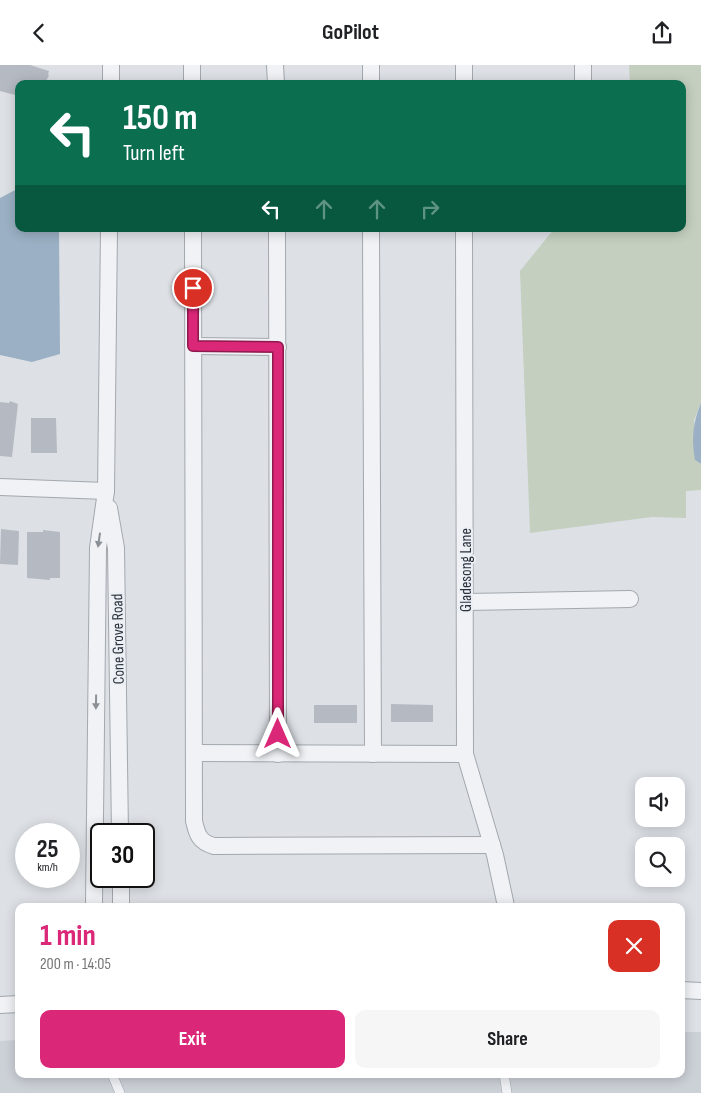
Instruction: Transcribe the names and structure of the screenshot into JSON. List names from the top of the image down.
{
  "streets": {
    "street": ["Gladesong Lane", "Cone Grove Road"]
  },
  "page": {
    "header": "GoPilot",
    "turn": ["150 m", "Turn left"],
    "speed": "25 km/h",
    "limit": "30",
    "heading": ["1 min", "200 m · 14:05"],
    "buttons": ["Exit", "Share"]
  }
}
